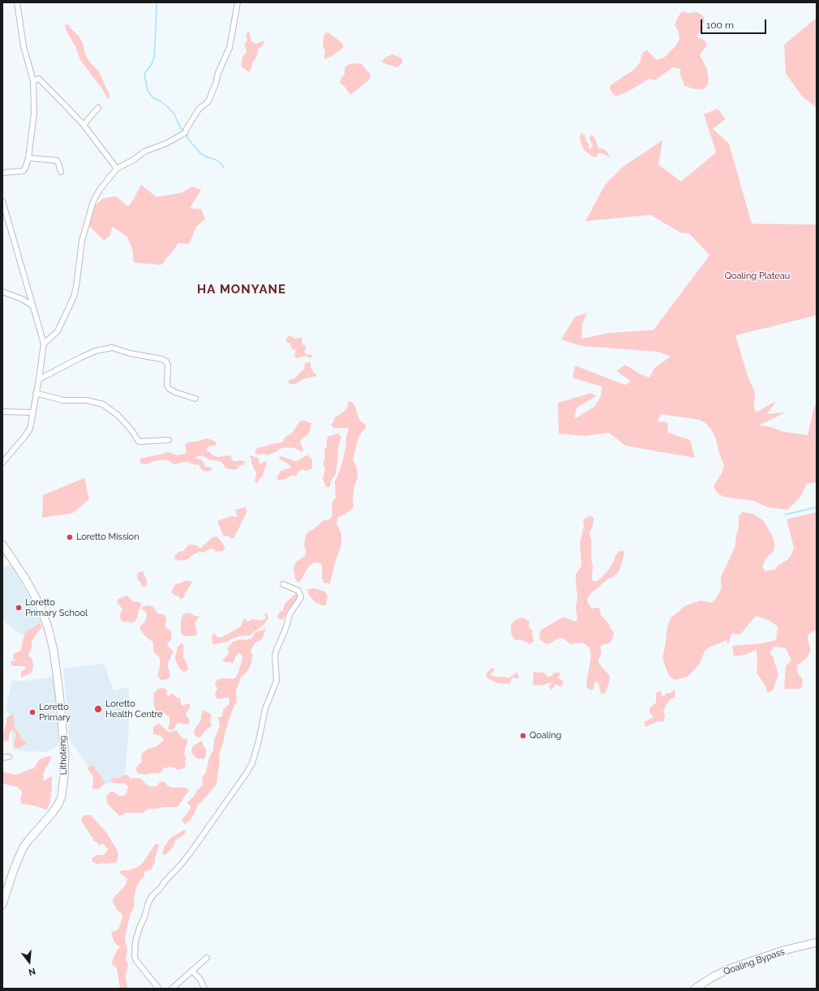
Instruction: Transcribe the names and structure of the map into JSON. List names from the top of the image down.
{
  "streets": {
    "main road": ["Lithoteng", "Qoaling Bypass"]
  },
  "districts": ["HA MONYANE"],
  "parks": ["Qoaling Plateau"],
  "places": [
    "Loretto Mission",
    "Loretto Primary School",
    "Loretto Health Centre",
    "Loretto Primary",
    "Qoaling"
  ],
  "scale_bar": "100 m",
  "north": "bottom"
}
